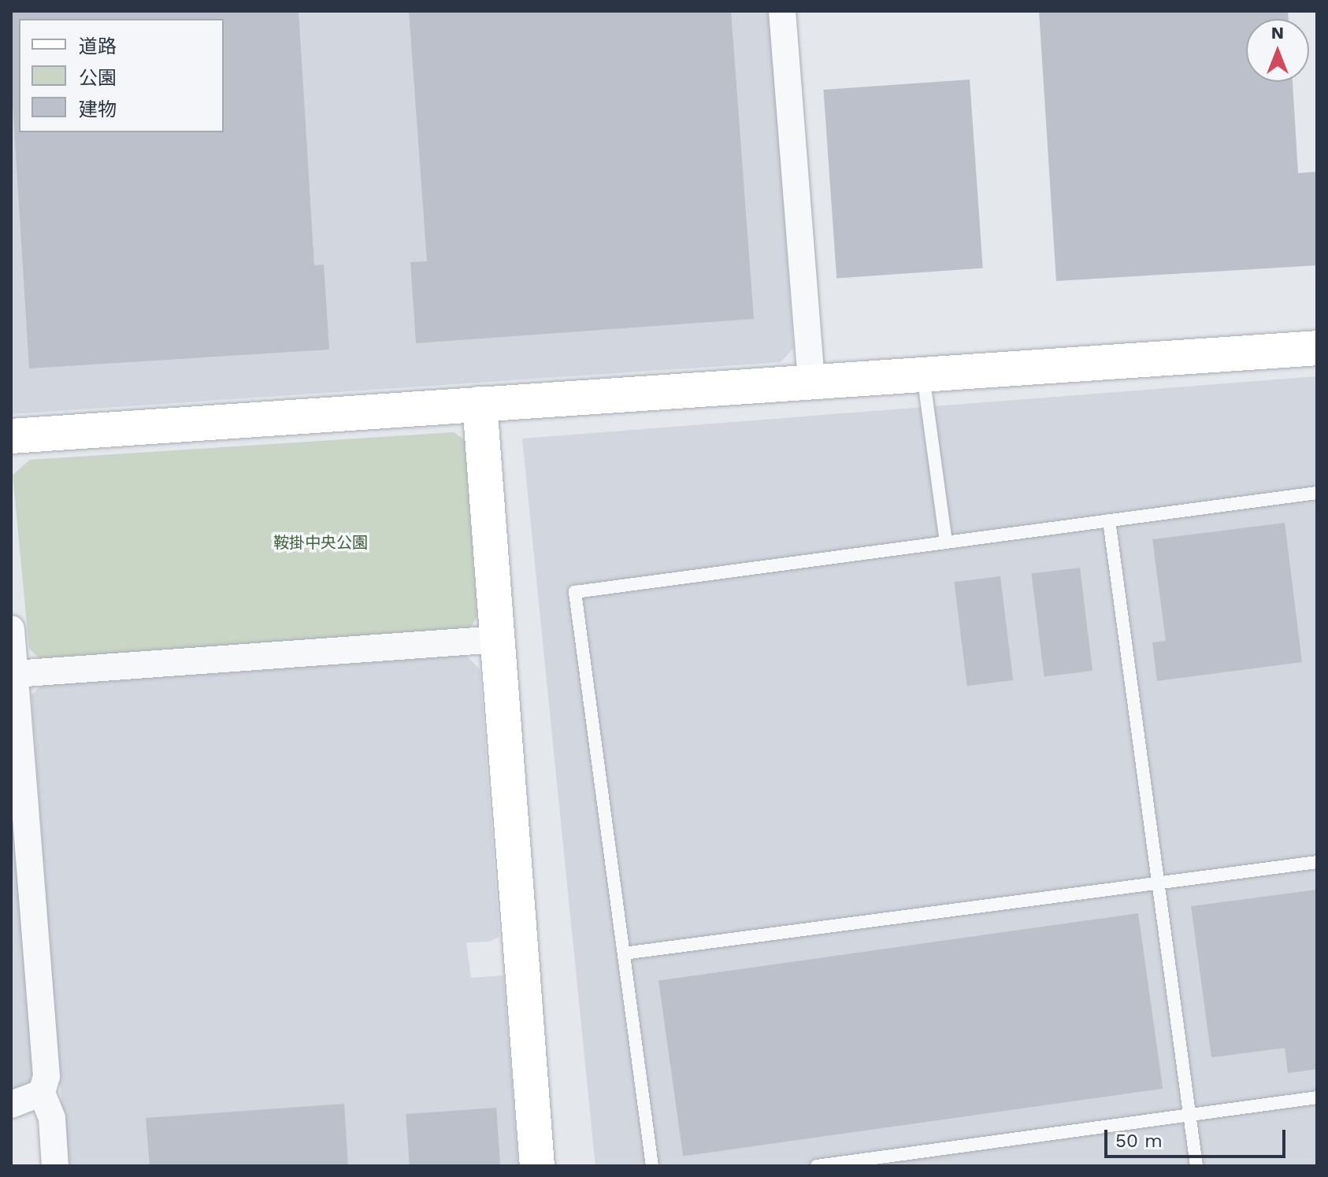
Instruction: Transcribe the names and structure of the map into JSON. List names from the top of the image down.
{
  "parks": ["鞍掛中央公園"],
  "legend": ["道路", "公園", "建物"],
  "scale_bar": "50 m",
  "north": "top"
}
